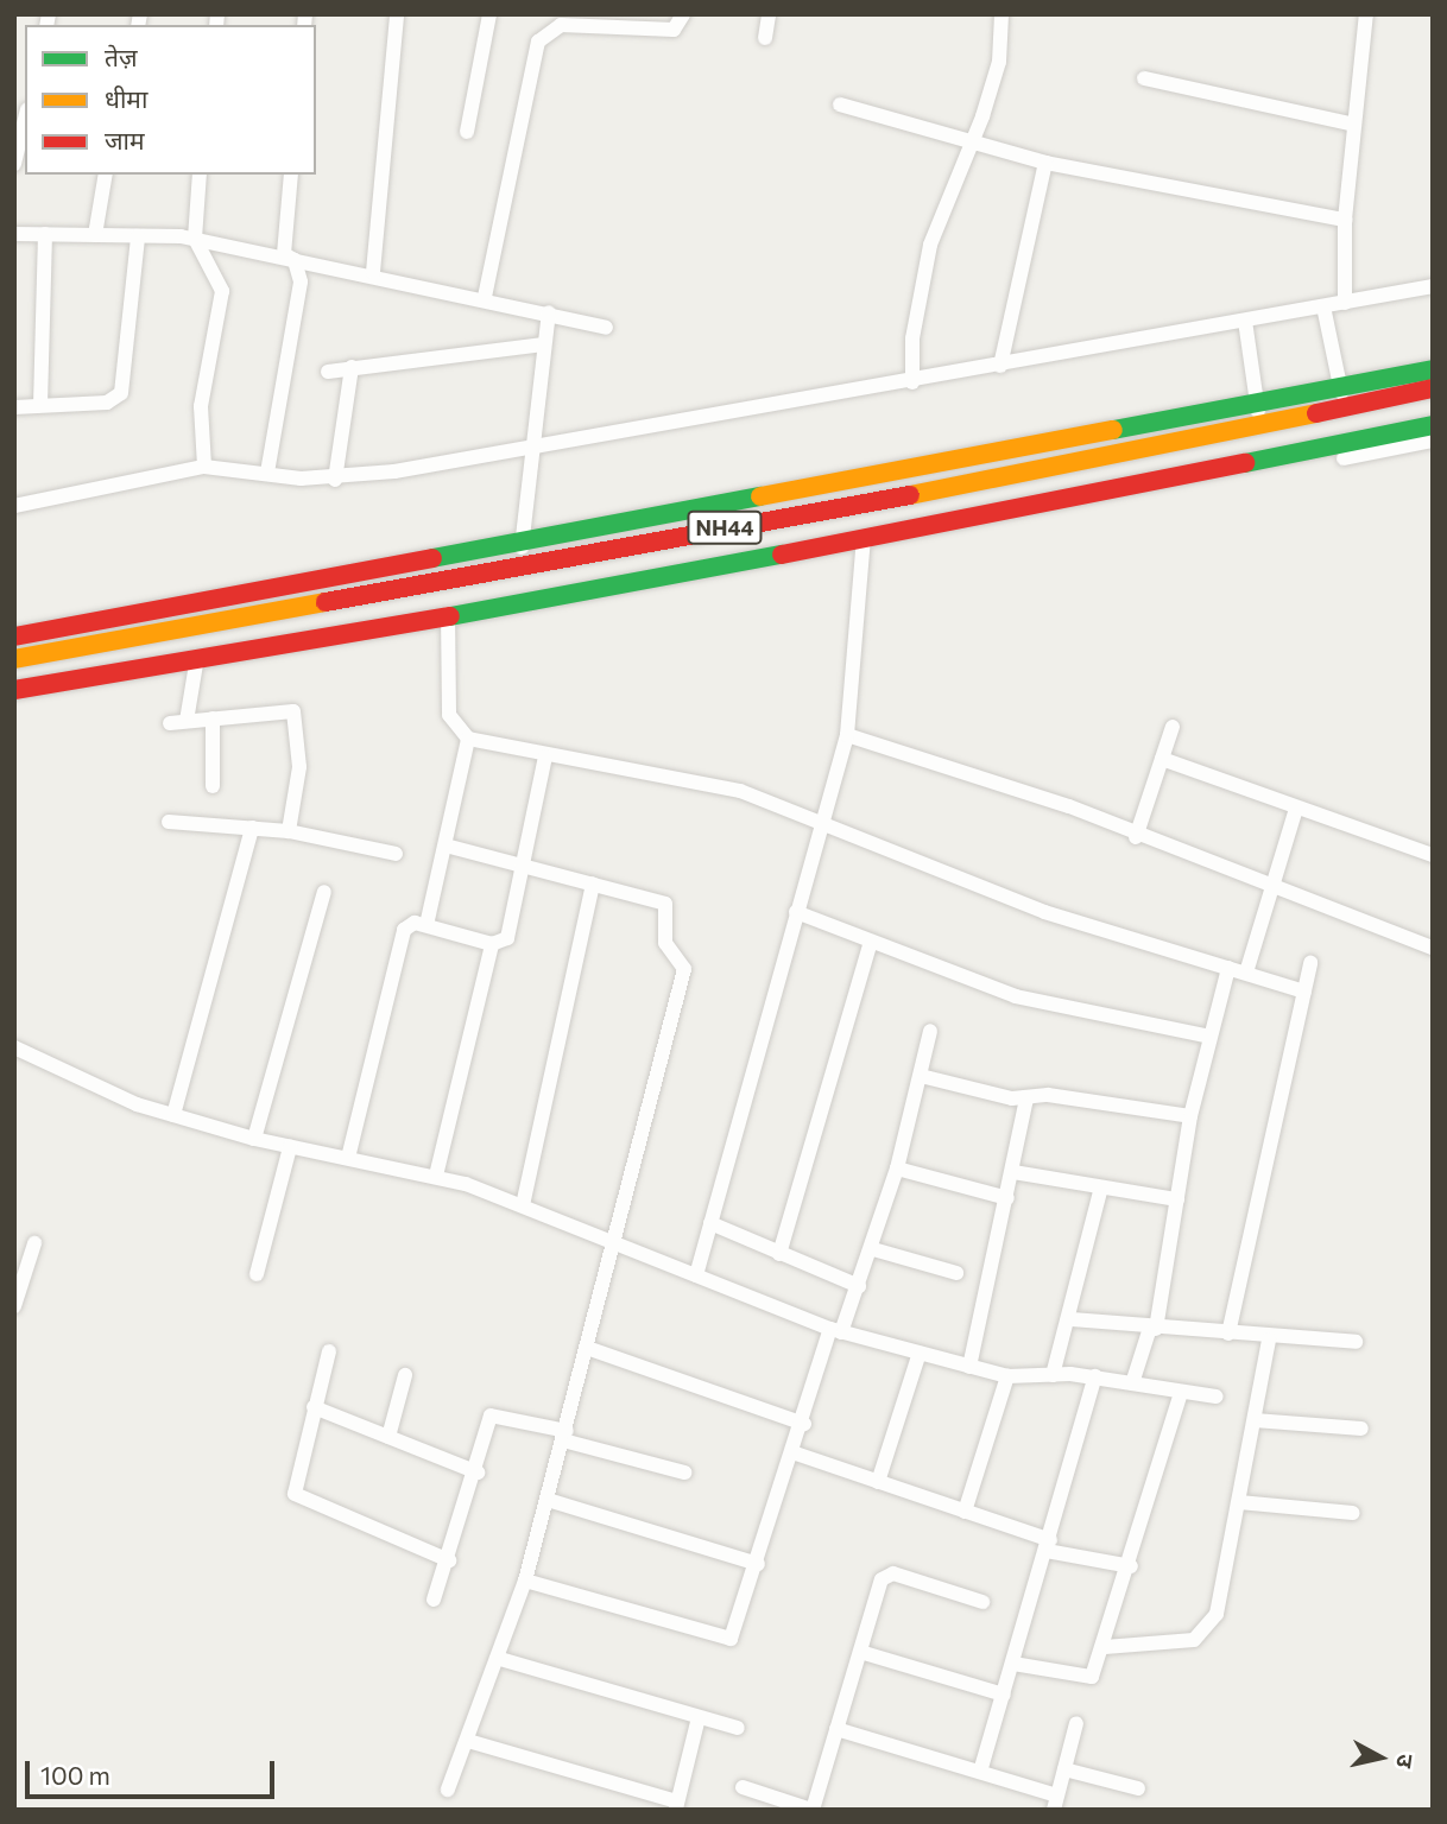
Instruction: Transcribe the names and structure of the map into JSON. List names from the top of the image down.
{
  "streets": {
    "main road": ["NH44"]
  },
  "legend": ["तेज़", "धीमा", "जाम"],
  "scale_bar": "100 m",
  "north": "right"
}
